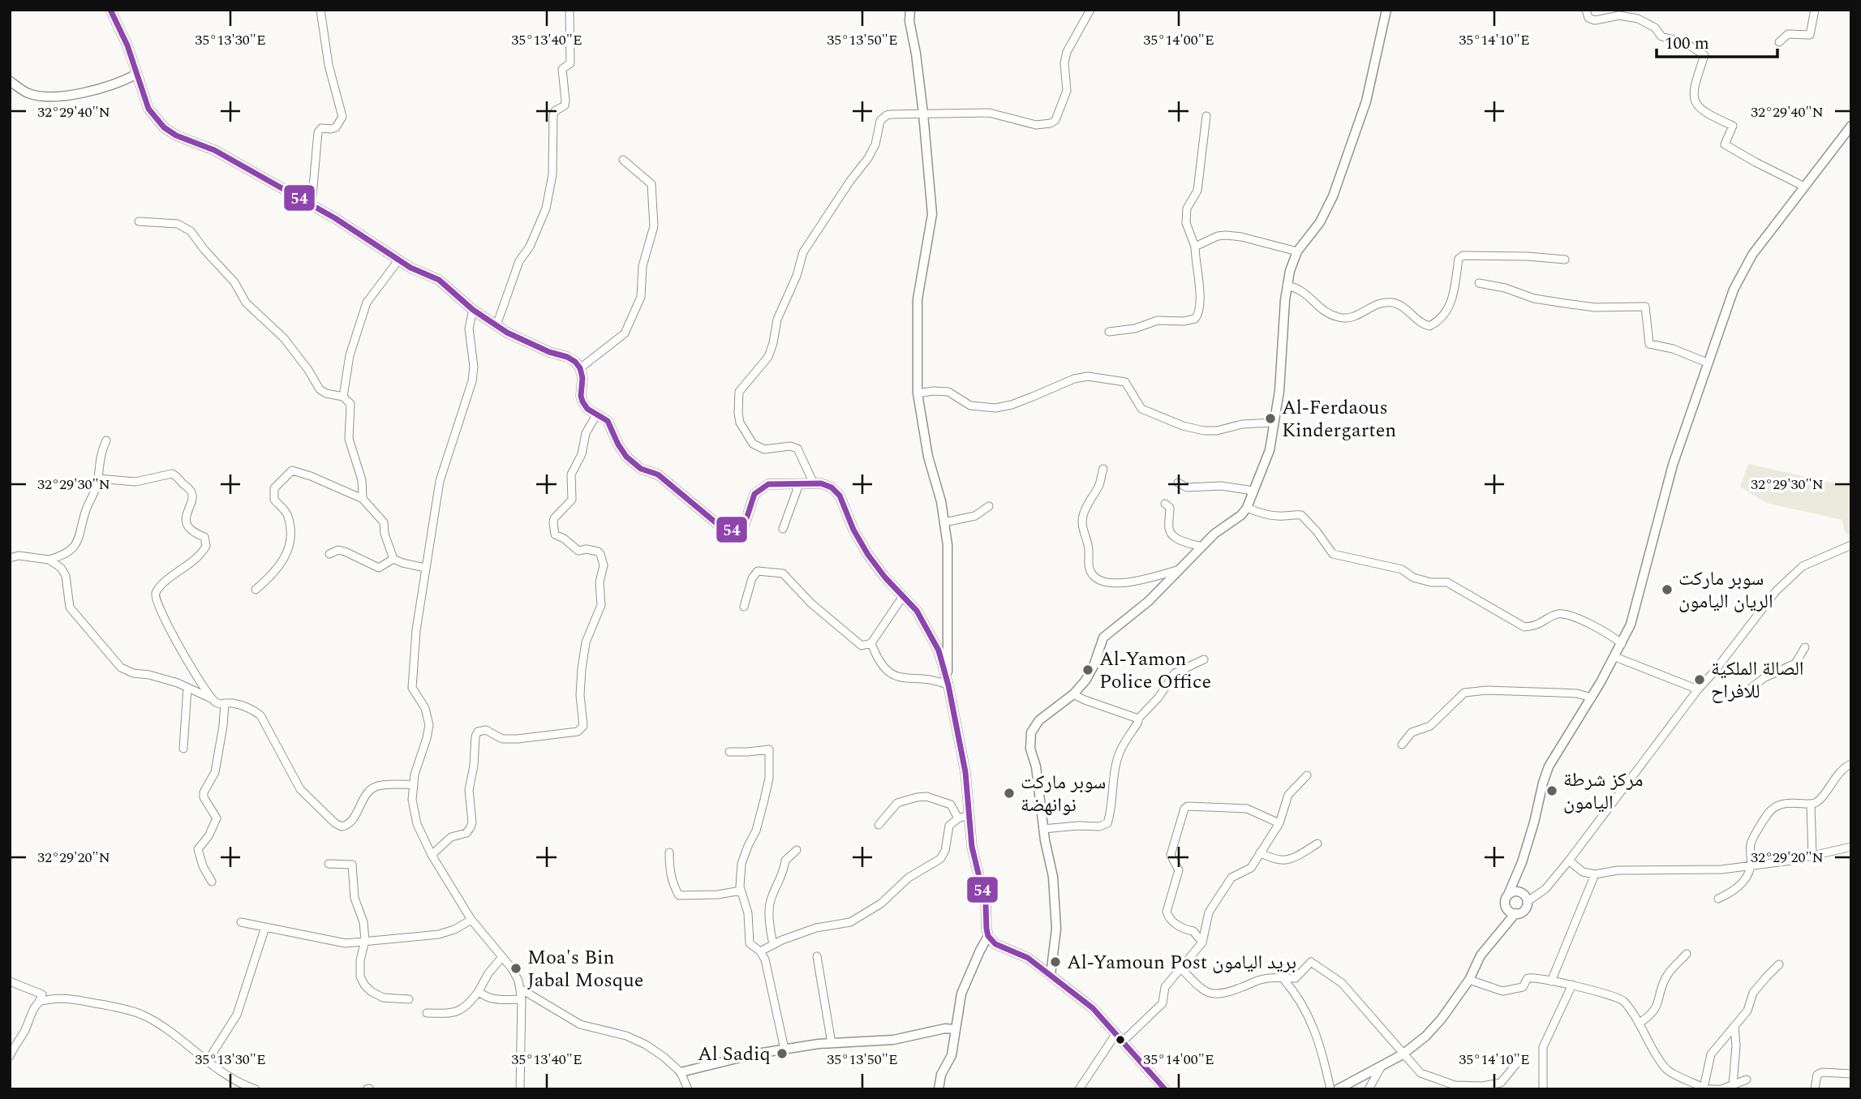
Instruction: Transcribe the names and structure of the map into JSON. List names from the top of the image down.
{
  "places": [
    "Al-Ferdaous Kindergarten",
    "سوبر ماركت الريان اليامون",
    "Al-Yamon Police Office",
    "الصالة الملكية للافراح",
    "مركز شرطة اليامون",
    "سوبر ماركت نوانهضة",
    "Al-Yamoun Post بريد اليامون",
    "Moa's Bin Jabal Mosque",
    "Al Sadiq"
  ],
  "lines": ["transit line 54"],
  "scale_bar": "100 m",
  "coordinates": [
    "35°13'30\"E",
    "35°13'40\"E",
    "35°13'50\"E",
    "35°14'00\"E",
    "35°14'10\"E",
    "32°29'40\"N",
    "32°29'30\"N",
    "32°29'20\"N"
  ]
}
